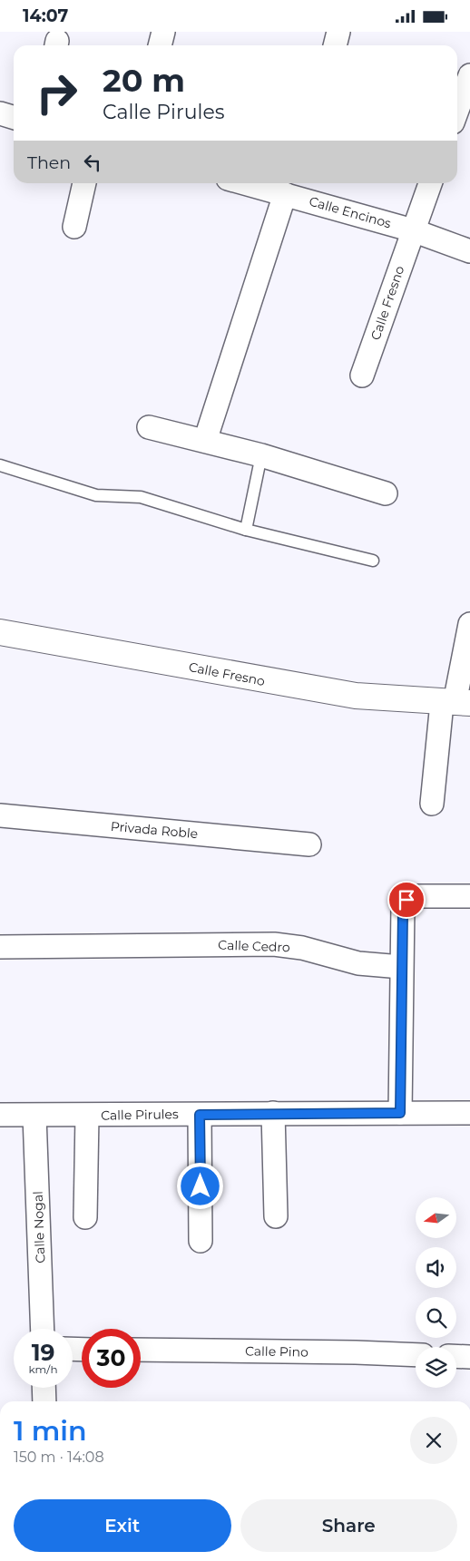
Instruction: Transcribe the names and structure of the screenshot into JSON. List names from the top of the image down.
{
  "streets": {
    "street": [
      "Calle Encinos",
      "Calle Fresno",
      "Privada Roble",
      "Calle Cedro",
      "Calle Pirules",
      "Calle Nogal",
      "Calle Pino"
    ]
  },
  "crossings": [
    ["Calle Encinos", "Calle Fresno"],
    ["Calle Pirules", "Calle Nogal"]
  ],
  "north": "left",
  "page": {
    "status": "14:07",
    "turn": ["20 m", "Calle Pirules"],
    "then": "Then",
    "speed": "19 km/h",
    "limit": "30",
    "heading": ["1 min", "150 m · 14:08"],
    "buttons": ["Exit", "Share"]
  }
}
